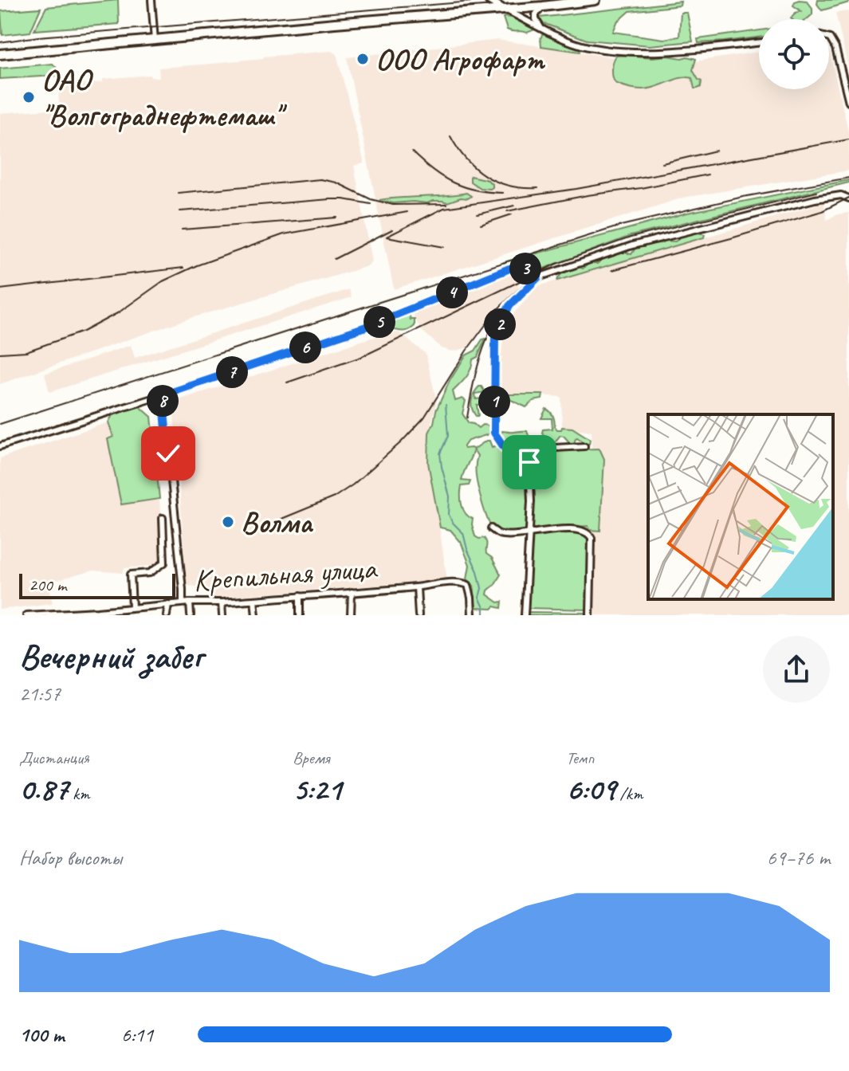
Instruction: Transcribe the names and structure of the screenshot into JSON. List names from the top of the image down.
{
  "streets": {
    "street": ["Крепильная улица"]
  },
  "places": ["ООО Агрофарт", "ОАО \"Волгограднефтемаш\"", "Волма"],
  "scale_bar": "200 m",
  "page": {
    "pins": [
      "3",
      "4",
      "5",
      "2",
      "6",
      "7",
      "8",
      "1"
    ],
    "scale": "200 m",
    "heading": ["Вечерний забег", "21:57"],
    "stats": [
      ["Дистанция", "0.87 km"],
      ["Время", "5:21"],
      ["Темп", "6:09 /km"]
    ],
    "chart": ["Набор высоты", "69–76 m"],
    "list": [
      {
        "name": "100 m",
        "note": "6:11"
      }
    ]
  }
}
